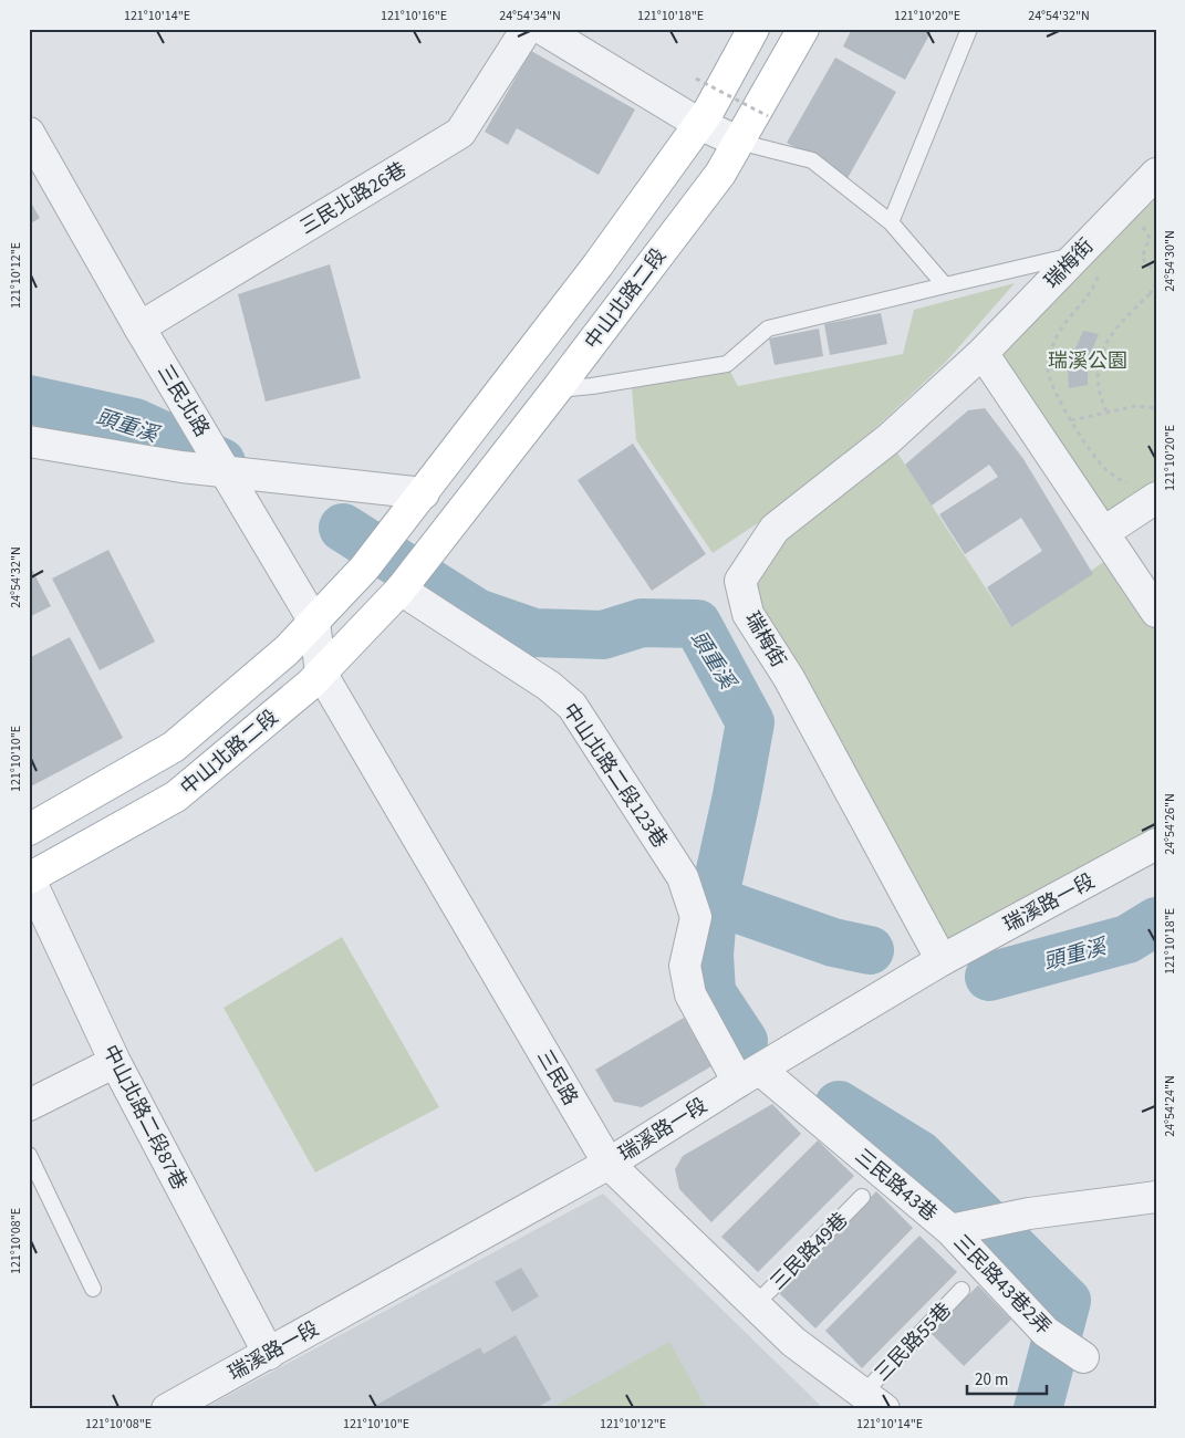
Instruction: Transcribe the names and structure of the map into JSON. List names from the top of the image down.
{
  "streets": {
    "main road": ["中山北路二段"],
    "street": [
      "三民北路26巷",
      "瑞梅街",
      "三民北路",
      "中山北路二段123巷",
      "瑞溪路一段",
      "三民路",
      "中山北路二段87巷",
      "三民路43巷",
      "三民路43巷2弄"
    ],
    "lane": ["三民路49巷", "三民路55巷"]
  },
  "crossings": [
    ["三民北路26巷", "三民北路"],
    ["瑞梅街", "瑞溪路一段"],
    ["中山北路二段", "三民北路"],
    ["中山北路二段", "中山北路二段123巷"],
    ["中山北路二段", "三民路"],
    ["中山北路二段", "中山北路二段87巷"],
    ["三民北路", "三民路"],
    ["中山北路二段123巷", "瑞溪路一段"],
    ["中山北路二段123巷", "三民路43巷"],
    ["瑞溪路一段", "三民路"],
    ["瑞溪路一段", "中山北路二段87巷"],
    ["瑞溪路一段", "三民路43巷"],
    ["三民路", "三民路49巷"],
    ["三民路", "三民路55巷"],
    ["三民路43巷", "三民路43巷2弄"]
  ],
  "water": ["頭重溪"],
  "parks": ["瑞溪公園"],
  "scale_bar": "20 m",
  "coordinates": [
    "121°10'14\"E",
    "121°10'16\"E",
    "24°54'34\"N",
    "121°10'18\"E",
    "121°10'20\"E",
    "24°54'32\"N",
    "24°54'30\"N",
    "121°10'12\"E",
    "121°10'10\"E",
    "24°54'26\"N",
    "24°54'24\"N",
    "121°10'08\"E"
  ]
}
